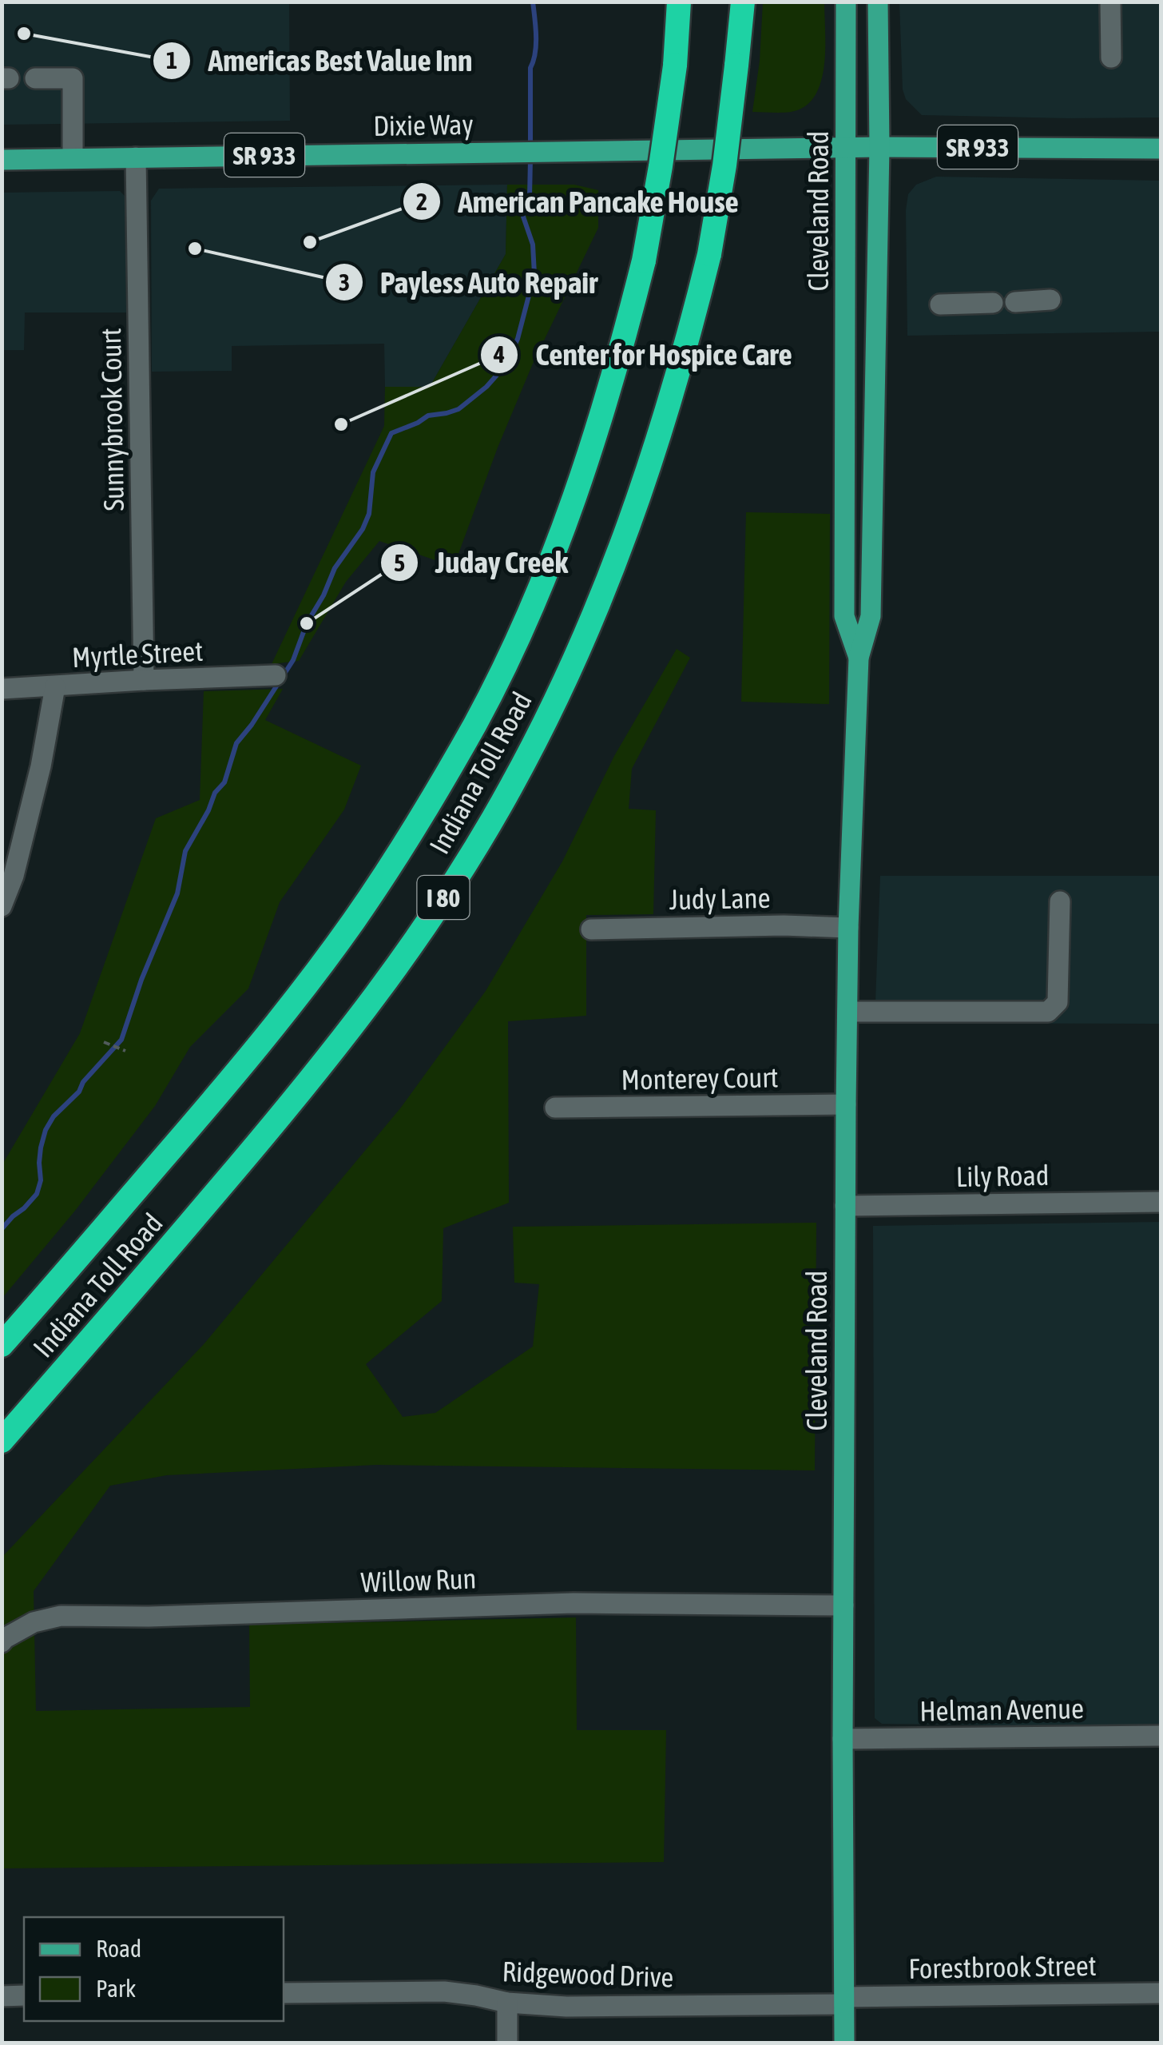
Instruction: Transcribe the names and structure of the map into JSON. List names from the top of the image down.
{
  "streets": {
    "highway": ["Indiana Toll Road", "I 80"],
    "main road": ["Dixie Way", "SR 933", "Cleveland Road"],
    "street": [
      "Sunnybrook Court",
      "Myrtle Street",
      "Judy Lane",
      "Monterey Court",
      "Lily Road",
      "Willow Run",
      "Helman Avenue",
      "Forestbrook Street",
      "Ridgewood Drive"
    ]
  },
  "crossings": [
    ["Dixie Way", "SR 933"],
    ["Dixie Way", "Cleveland Road"],
    ["Dixie Way", "Sunnybrook Court"],
    ["SR 933", "Cleveland Road"],
    ["Cleveland Road", "Judy Lane"],
    ["Cleveland Road", "Monterey Court"],
    ["Cleveland Road", "Lily Road"],
    ["Cleveland Road", "Willow Run"],
    ["Cleveland Road", "Helman Avenue"],
    ["Cleveland Road", "Forestbrook Street"],
    ["Cleveland Road", "Ridgewood Drive"],
    ["Sunnybrook Court", "Myrtle Street"],
    ["Forestbrook Street", "Ridgewood Drive"]
  ],
  "places": [
    "Americas Best Value Inn",
    "American Pancake House",
    "Payless Auto Repair",
    "Center for Hospice Care",
    "Juday Creek"
  ],
  "legend": ["Road", "Park"]
}
